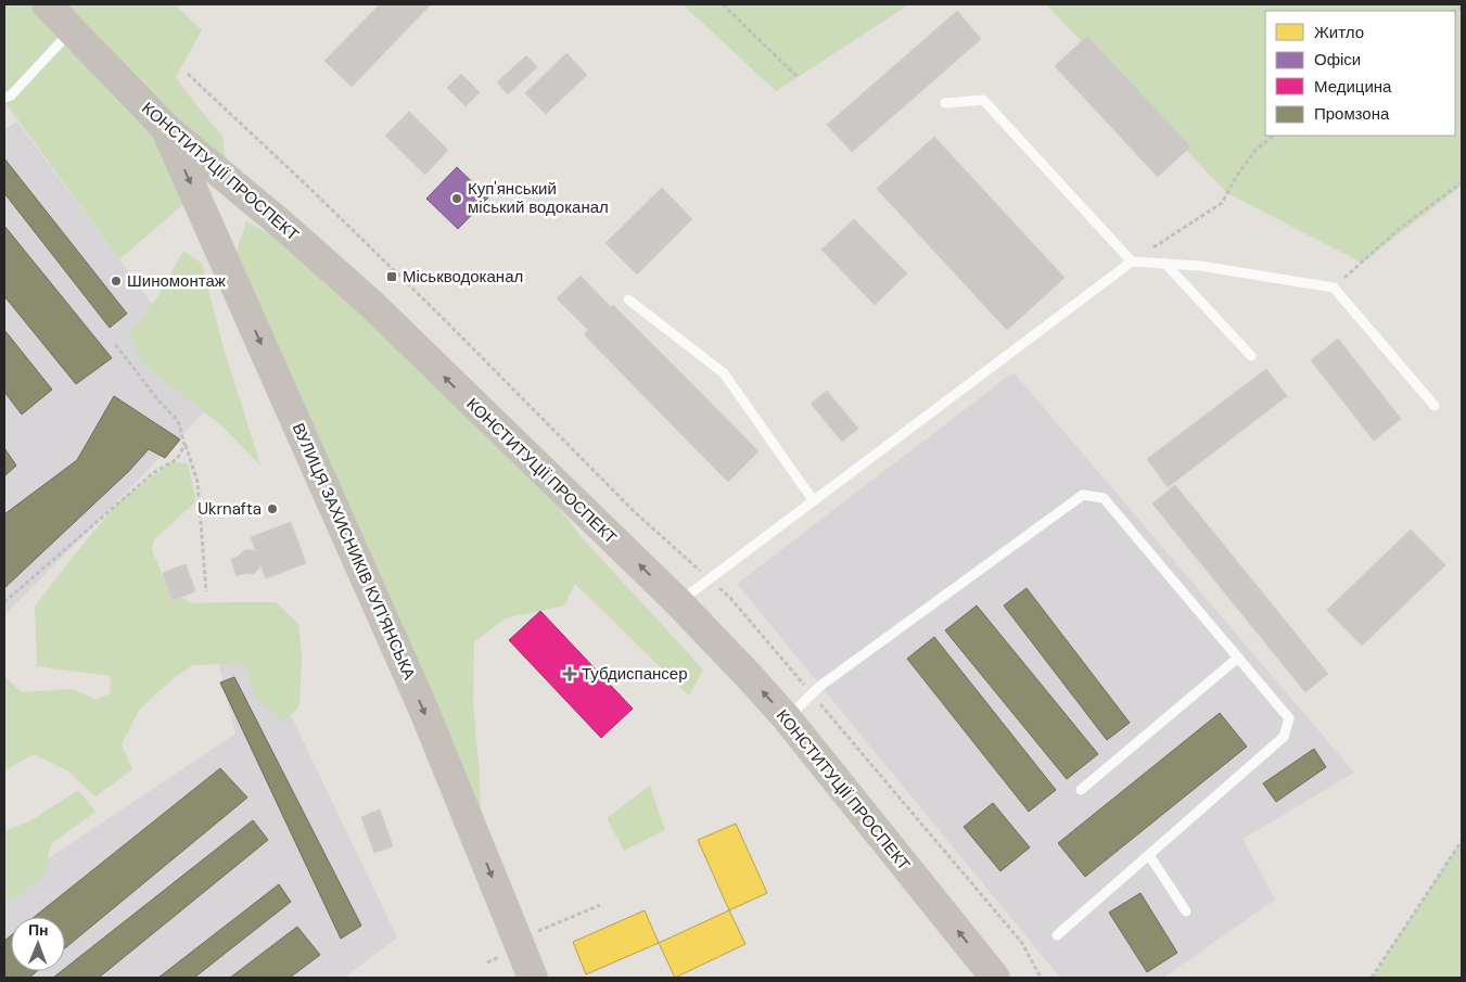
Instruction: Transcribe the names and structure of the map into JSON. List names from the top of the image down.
{
  "streets": {
    "main road": ["КОНСТИТУЦІЇ ПРОСПЕКТ", "ВУЛИЦЯ ЗАХИСНИКІВ КУП'ЯНСЬКА"]
  },
  "crossings": [
    ["КОНСТИТУЦІЇ ПРОСПЕКТ", "ВУЛИЦЯ ЗАХИСНИКІВ КУП'ЯНСЬКА"]
  ],
  "one_way": ["КОНСТИТУЦІЇ ПРОСПЕКТ", "ВУЛИЦЯ ЗАХИСНИКІВ КУП'ЯНСЬКА"],
  "places": {
    "other": ["Куп'янський міський водоканал", "Шиномонтаж", "Ukrnafta"],
    "transit": ["Міськводоканал"],
    "health": ["Тубдиспансер"]
  },
  "legend": [
    "Житло",
    "Офіси",
    "Медицина",
    "Промзона"
  ],
  "north": "top"
}
